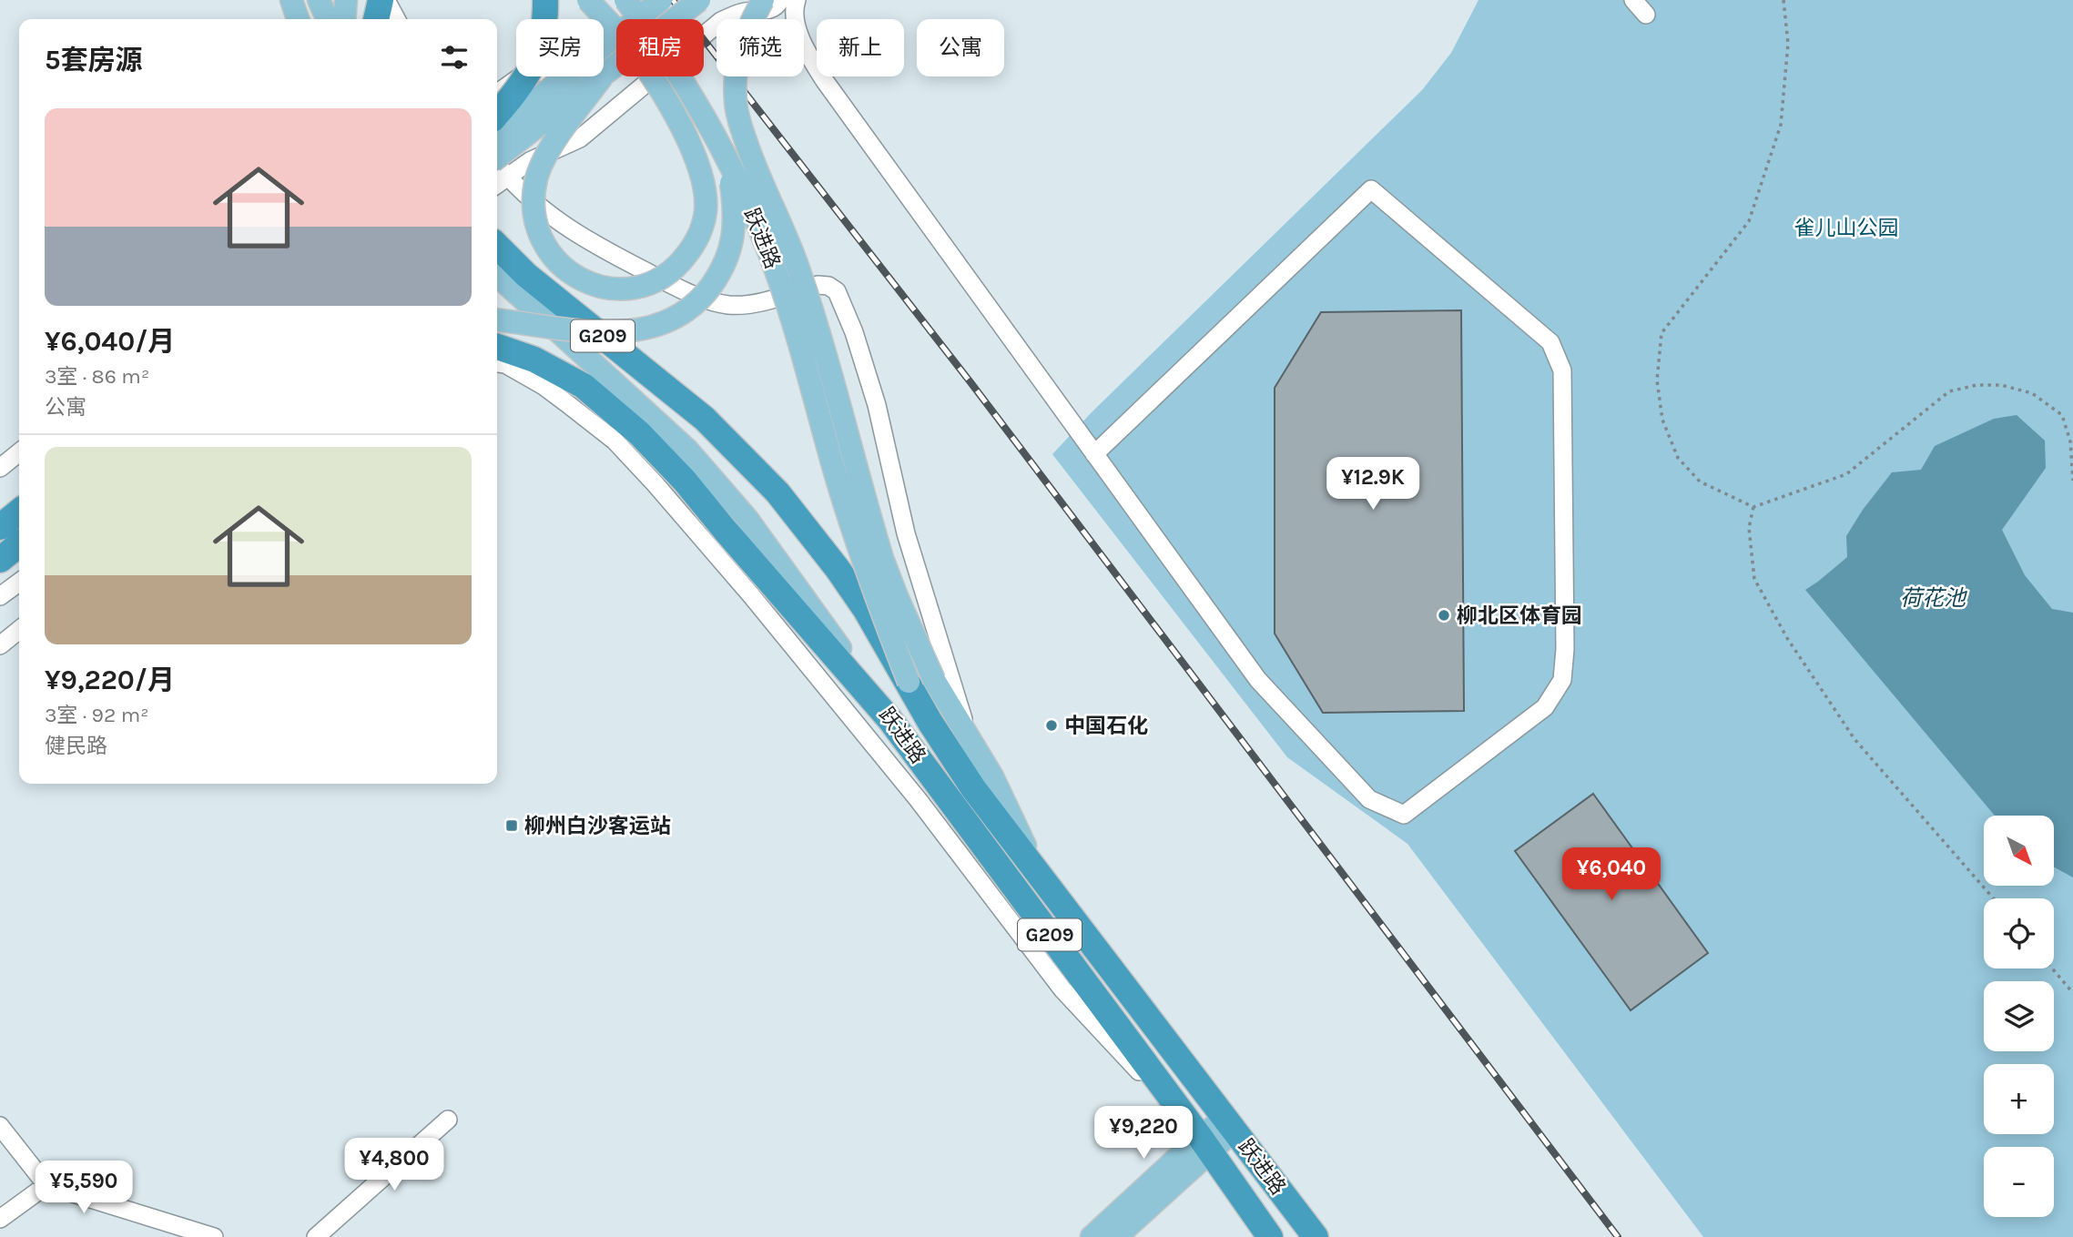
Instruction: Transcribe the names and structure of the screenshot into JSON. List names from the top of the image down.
{
  "streets": {
    "highway": ["跃进路", "G209"]
  },
  "crossings": [
    ["跃进路", "G209"]
  ],
  "water": ["荷花池"],
  "parks": ["雀儿山公园"],
  "places": {
    "other": ["柳北区体育园", "中国石化"],
    "transit": ["柳州白沙客运站"]
  },
  "north": "bottom right",
  "page": {
    "chip": [
      "买房",
      "租房",
      "筛选",
      "新上",
      "公寓"
    ],
    "heading": "5套房源",
    "list": [
      {
        "name": "¥6,040/月",
        "note": "3室 · 86 m² · 公寓"
      },
      {
        "name": "¥9,220/月",
        "note": "3室 · 92 m² · 健民路"
      }
    ],
    "price": [
      "¥12.9K",
      "¥6,040",
      "¥9,220",
      "¥4,800",
      "¥5,590"
    ],
    "map_buttons": ["+", "−"]
  }
}
